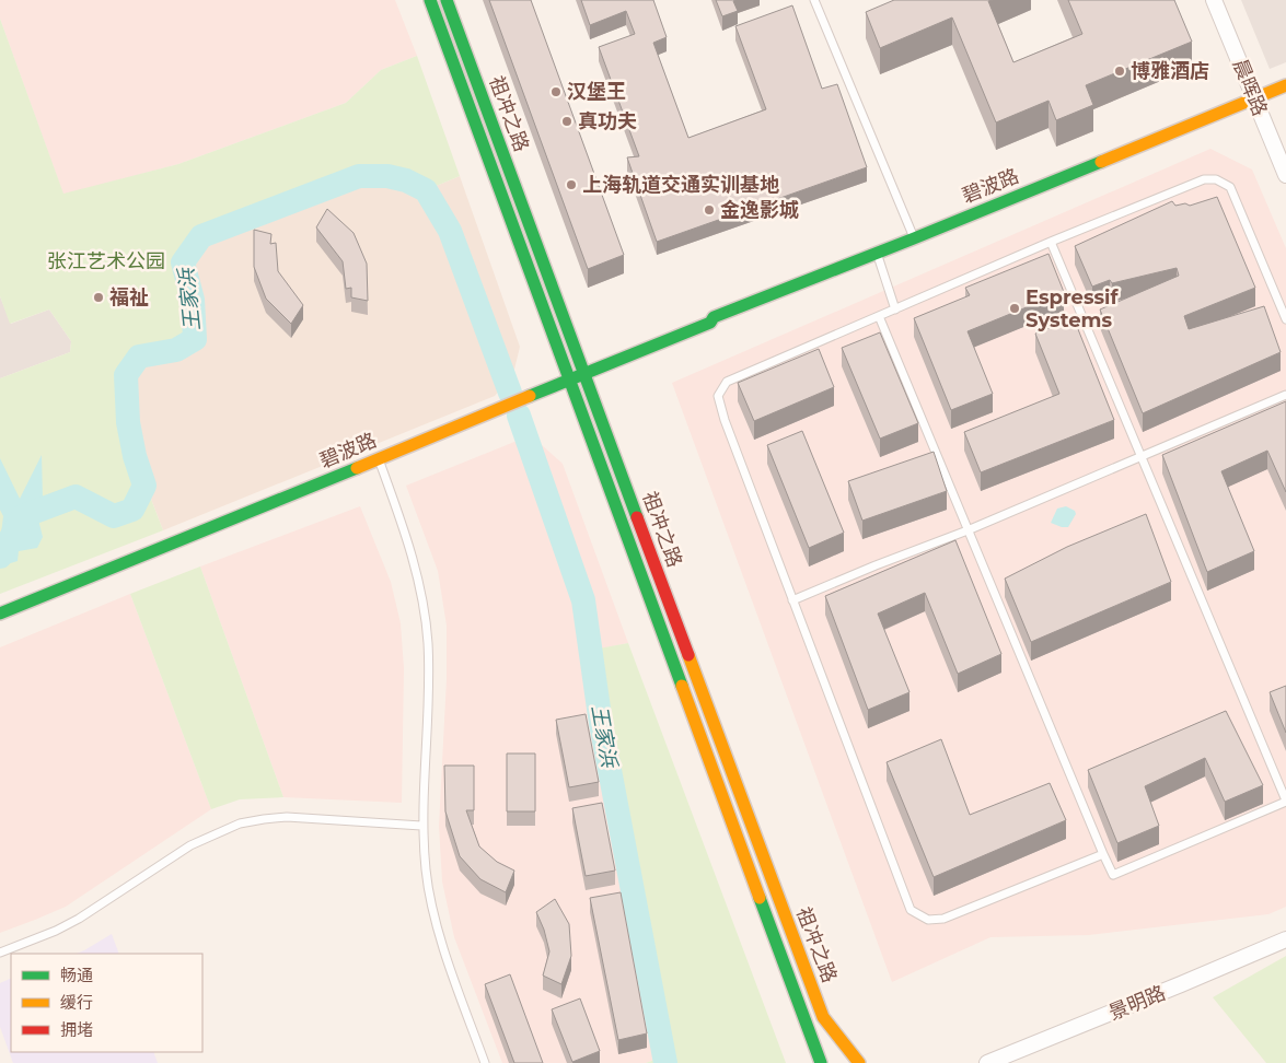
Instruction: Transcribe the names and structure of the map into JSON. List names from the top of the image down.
{
  "streets": {
    "main road": ["祖冲之路", "碧波路"],
    "street": ["晨晖路", "景明路"]
  },
  "crossings": [
    ["晨晖路", "碧波路"],
    ["祖冲之路", "碧波路"]
  ],
  "water": ["王家浜"],
  "parks": ["张江艺术公园"],
  "places": [
    "博雅酒店",
    "汉堡王",
    "真功夫",
    "上海轨道交通实训基地",
    "金逸影城",
    "福祉",
    "Espressif Systems"
  ],
  "legend": ["畅通", "缓行", "拥堵"]
}
